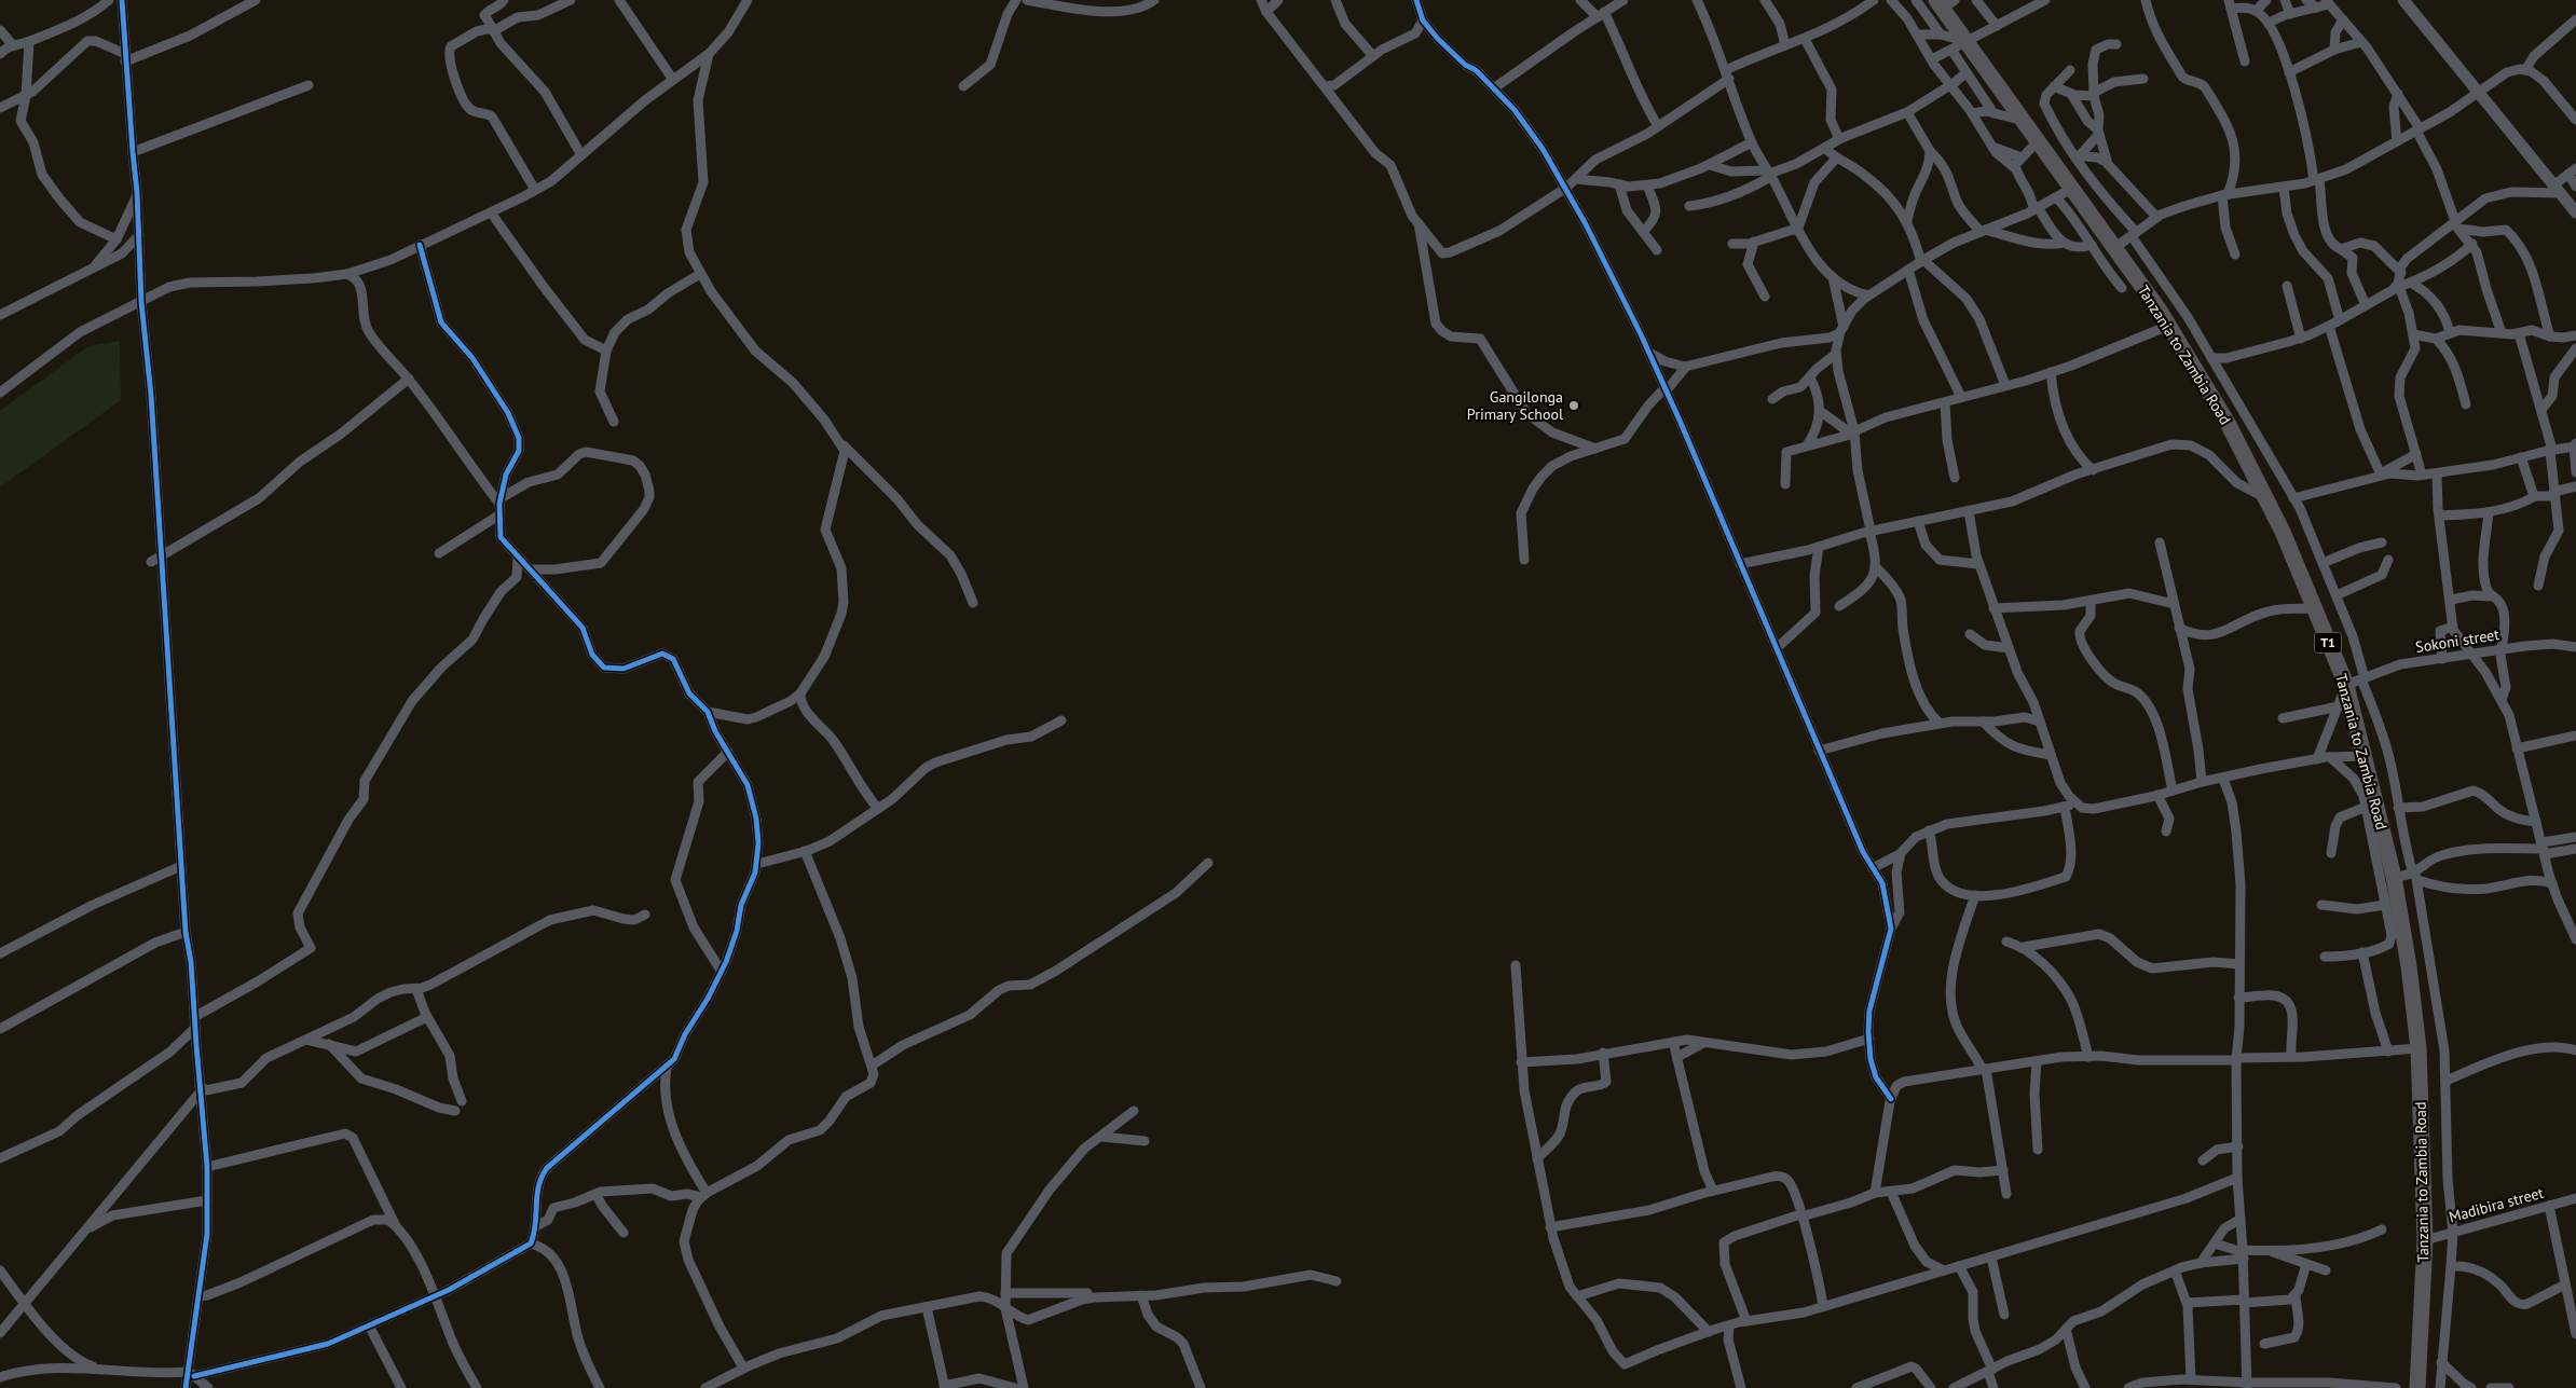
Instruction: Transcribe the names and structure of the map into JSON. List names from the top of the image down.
{
  "streets": {
    "highway": ["Tanzania to Zambia Road", "T1"],
    "street": ["Sokoni street", "Madibira street"]
  },
  "crossings": [
    ["Tanzania to Zambia Road", "Sokoni street"],
    ["Tanzania to Zambia Road", "Madibira street"]
  ],
  "places": ["Gangilonga Primary School"]
}
